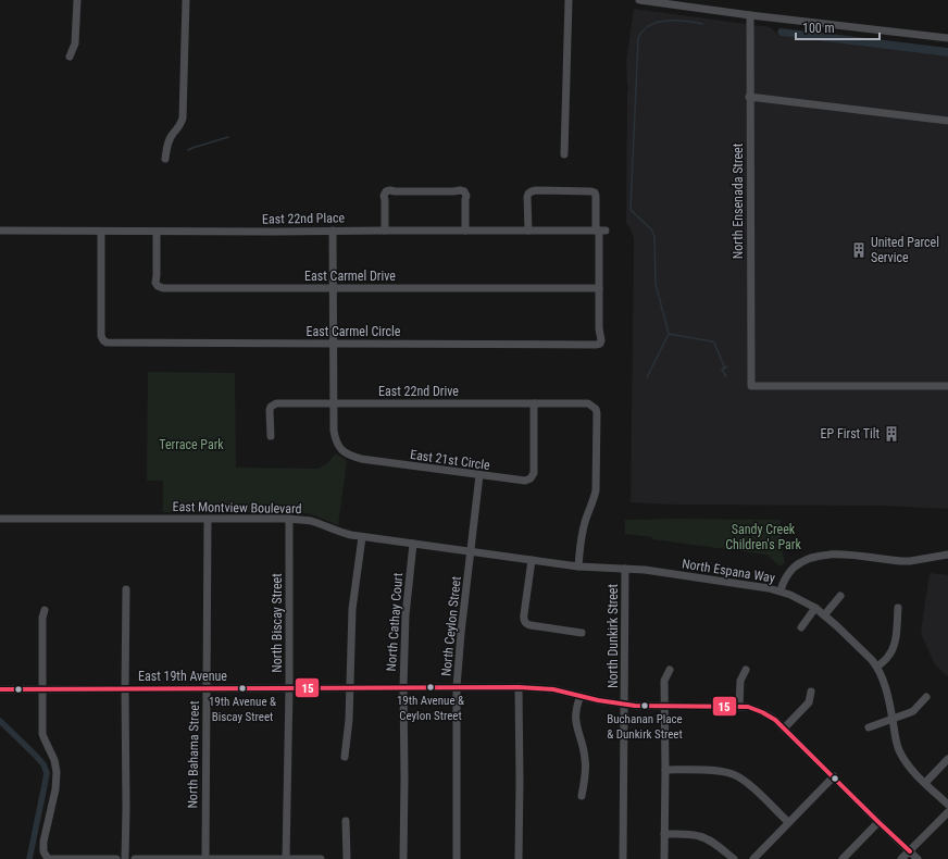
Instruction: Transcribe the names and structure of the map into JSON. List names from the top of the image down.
{
  "streets": {
    "street": [
      "North Ensenada Street",
      "East 22nd Place",
      "East Carmel Drive",
      "East Carmel Circle",
      "East 22nd Drive",
      "East 21st Circle",
      "East Montview Boulevard",
      "North Espana Way",
      "North Cathay Court",
      "North Biscay Street",
      "North Ceylon Street",
      "North Dunkirk Street",
      "East 19th Avenue",
      "North Bahama Street"
    ]
  },
  "crossings": [
    ["East 22nd Place", "East Carmel Drive"],
    ["East 22nd Place", "East Carmel Circle"],
    ["East 22nd Place", "East 21st Circle"],
    ["East Carmel Drive", "East Carmel Circle"],
    ["East Carmel Drive", "East 21st Circle"],
    ["East Carmel Circle", "East 21st Circle"],
    ["East 22nd Drive", "East 21st Circle"],
    ["East 22nd Drive", "East Montview Boulevard"],
    ["East 21st Circle", "North Ceylon Street"],
    ["East Montview Boulevard", "North Espana Way"],
    ["East Montview Boulevard", "North Cathay Court"],
    ["East Montview Boulevard", "North Biscay Street"],
    ["East Montview Boulevard", "North Ceylon Street"],
    ["East Montview Boulevard", "North Dunkirk Street"],
    ["East Montview Boulevard", "North Bahama Street"],
    ["North Espana Way", "North Dunkirk Street"],
    ["North Cathay Court", "East 19th Avenue"],
    ["North Biscay Street", "East 19th Avenue"],
    ["North Ceylon Street", "East 19th Avenue"],
    ["North Dunkirk Street", "East 19th Avenue"],
    ["East 19th Avenue", "North Bahama Street"]
  ],
  "parks": ["Terrace Park", "Sandy Creek Children's Park"],
  "places": {
    "building": ["United Parcel Service", "EP First Tilt"],
    "other": ["19th Avenue & Ceylon Street", "19th Avenue & Biscay Street", "Buchanan Place & Dunkirk Street"]
  },
  "lines": ["transit line 15"],
  "scale_bar": "100 m"
}
